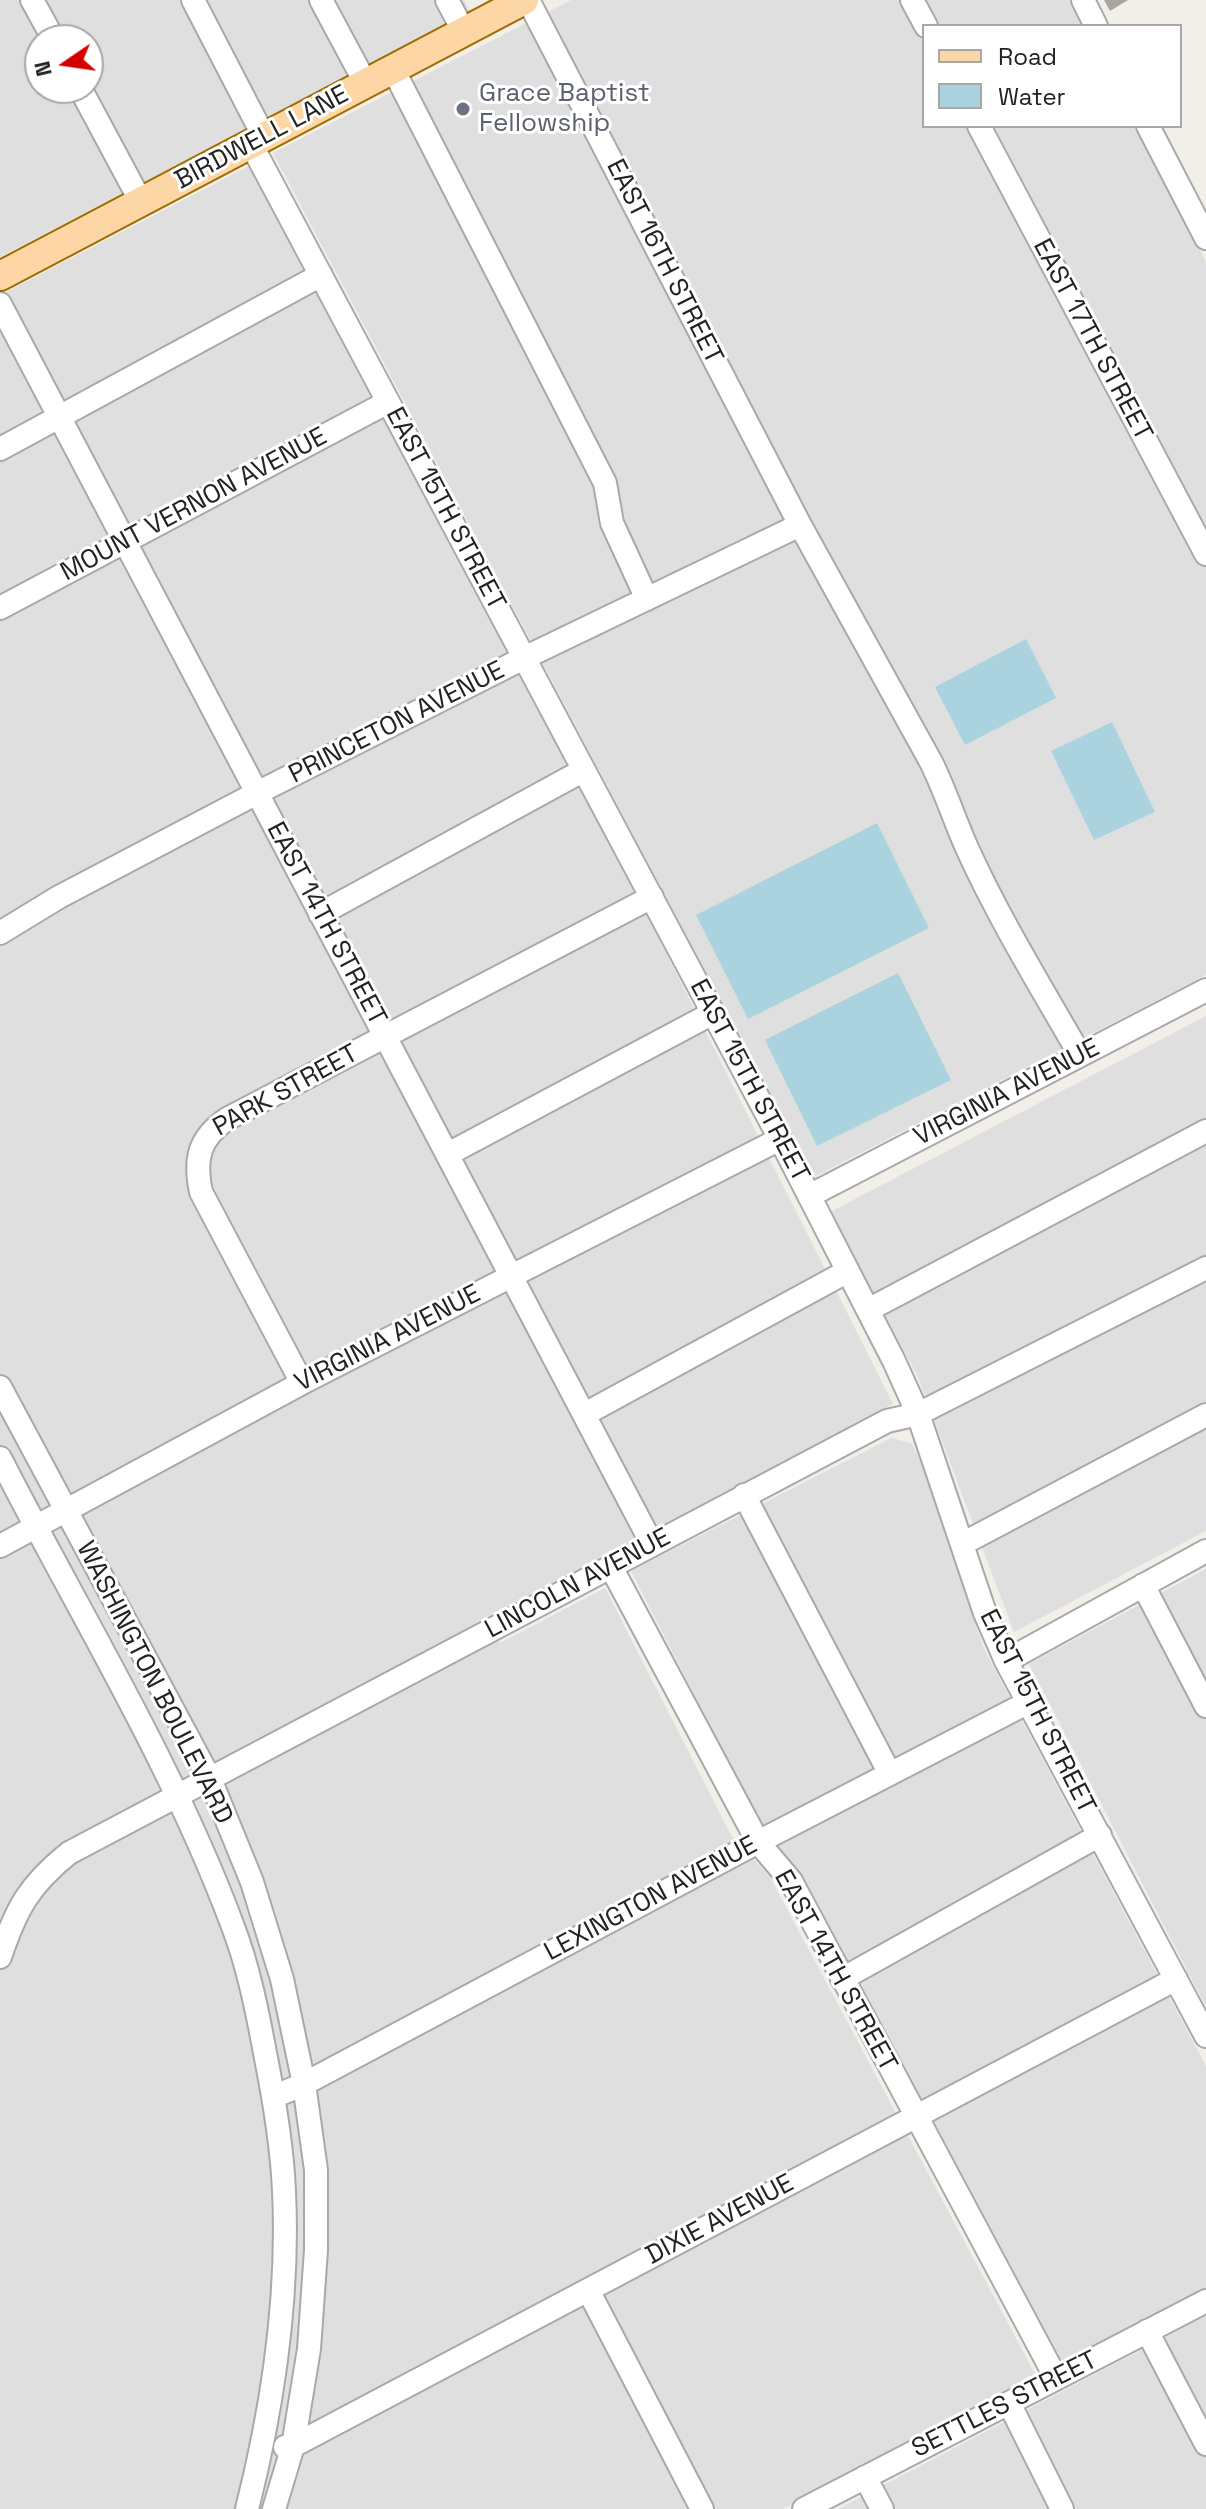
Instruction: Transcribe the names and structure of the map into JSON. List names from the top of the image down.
{
  "streets": {
    "main road": ["BIRDWELL LANE"],
    "street": [
      "EAST 16TH STREET",
      "EAST 17TH STREET",
      "MOUNT VERNON AVENUE",
      "EAST 15TH STREET",
      "PRINCETON AVENUE",
      "EAST 14TH STREET",
      "PARK STREET",
      "VIRGINIA AVENUE",
      "LINCOLN AVENUE",
      "WASHINGTON BOULEVARD",
      "LEXINGTON AVENUE",
      "DIXIE AVENUE",
      "SETTLES STREET"
    ]
  },
  "crossings": [
    ["BIRDWELL LANE", "EAST 16TH STREET"],
    ["BIRDWELL LANE", "EAST 15TH STREET"],
    ["EAST 16TH STREET", "PRINCETON AVENUE"],
    ["EAST 16TH STREET", "VIRGINIA AVENUE"],
    ["MOUNT VERNON AVENUE", "EAST 15TH STREET"],
    ["MOUNT VERNON AVENUE", "EAST 14TH STREET"],
    ["EAST 15TH STREET", "PRINCETON AVENUE"],
    ["EAST 15TH STREET", "PARK STREET"],
    ["EAST 15TH STREET", "VIRGINIA AVENUE"],
    ["EAST 15TH STREET", "LINCOLN AVENUE"],
    ["EAST 15TH STREET", "LEXINGTON AVENUE"],
    ["EAST 15TH STREET", "DIXIE AVENUE"],
    ["PRINCETON AVENUE", "EAST 14TH STREET"],
    ["EAST 14TH STREET", "PARK STREET"],
    ["EAST 14TH STREET", "VIRGINIA AVENUE"],
    ["EAST 14TH STREET", "LINCOLN AVENUE"],
    ["EAST 14TH STREET", "LEXINGTON AVENUE"],
    ["EAST 14TH STREET", "DIXIE AVENUE"],
    ["EAST 14TH STREET", "SETTLES STREET"],
    ["PARK STREET", "VIRGINIA AVENUE"],
    ["VIRGINIA AVENUE", "WASHINGTON BOULEVARD"],
    ["LINCOLN AVENUE", "WASHINGTON BOULEVARD"],
    ["WASHINGTON BOULEVARD", "LEXINGTON AVENUE"],
    ["WASHINGTON BOULEVARD", "DIXIE AVENUE"]
  ],
  "places": ["Grace Baptist Fellowship"],
  "legend": ["Road", "Water"],
  "north": "left"
}
